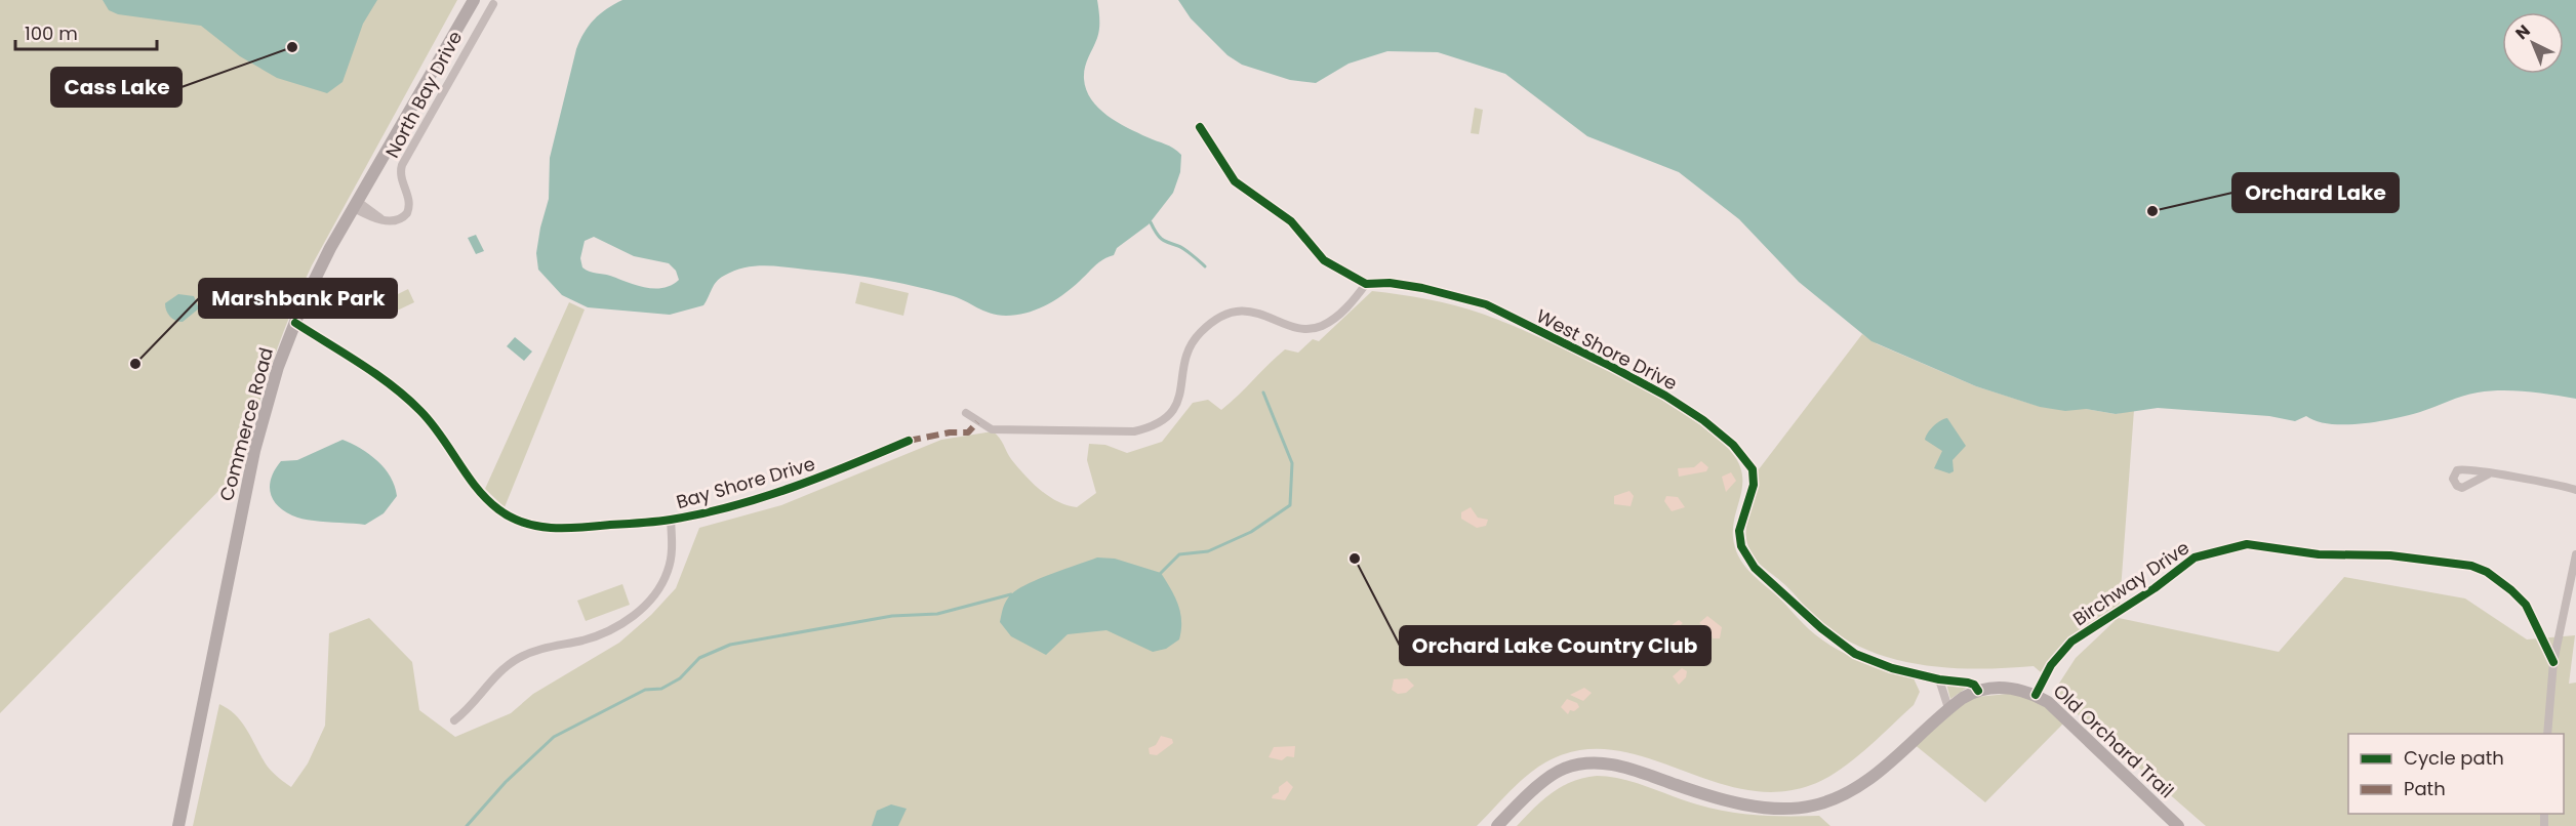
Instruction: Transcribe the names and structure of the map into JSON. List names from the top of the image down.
{
  "streets": {
    "main road": ["Commerce Road", "Old Orchard Trail"],
    "street": [
      "North Bay Drive",
      "West Shore Drive",
      "Bay Shore Drive",
      "Birchway Drive"
    ]
  },
  "crossings": [
    ["North Bay Drive", "Commerce Road"],
    ["West Shore Drive", "Old Orchard Trail"],
    ["Commerce Road", "Bay Shore Drive"],
    ["Birchway Drive", "Old Orchard Trail"]
  ],
  "places": [
    "Cass Lake",
    "Orchard Lake",
    "Marshbank Park",
    "Orchard Lake Country Club"
  ],
  "legend": ["Cycle path", "Path"],
  "scale_bar": "100 m",
  "north": "top left"
}
